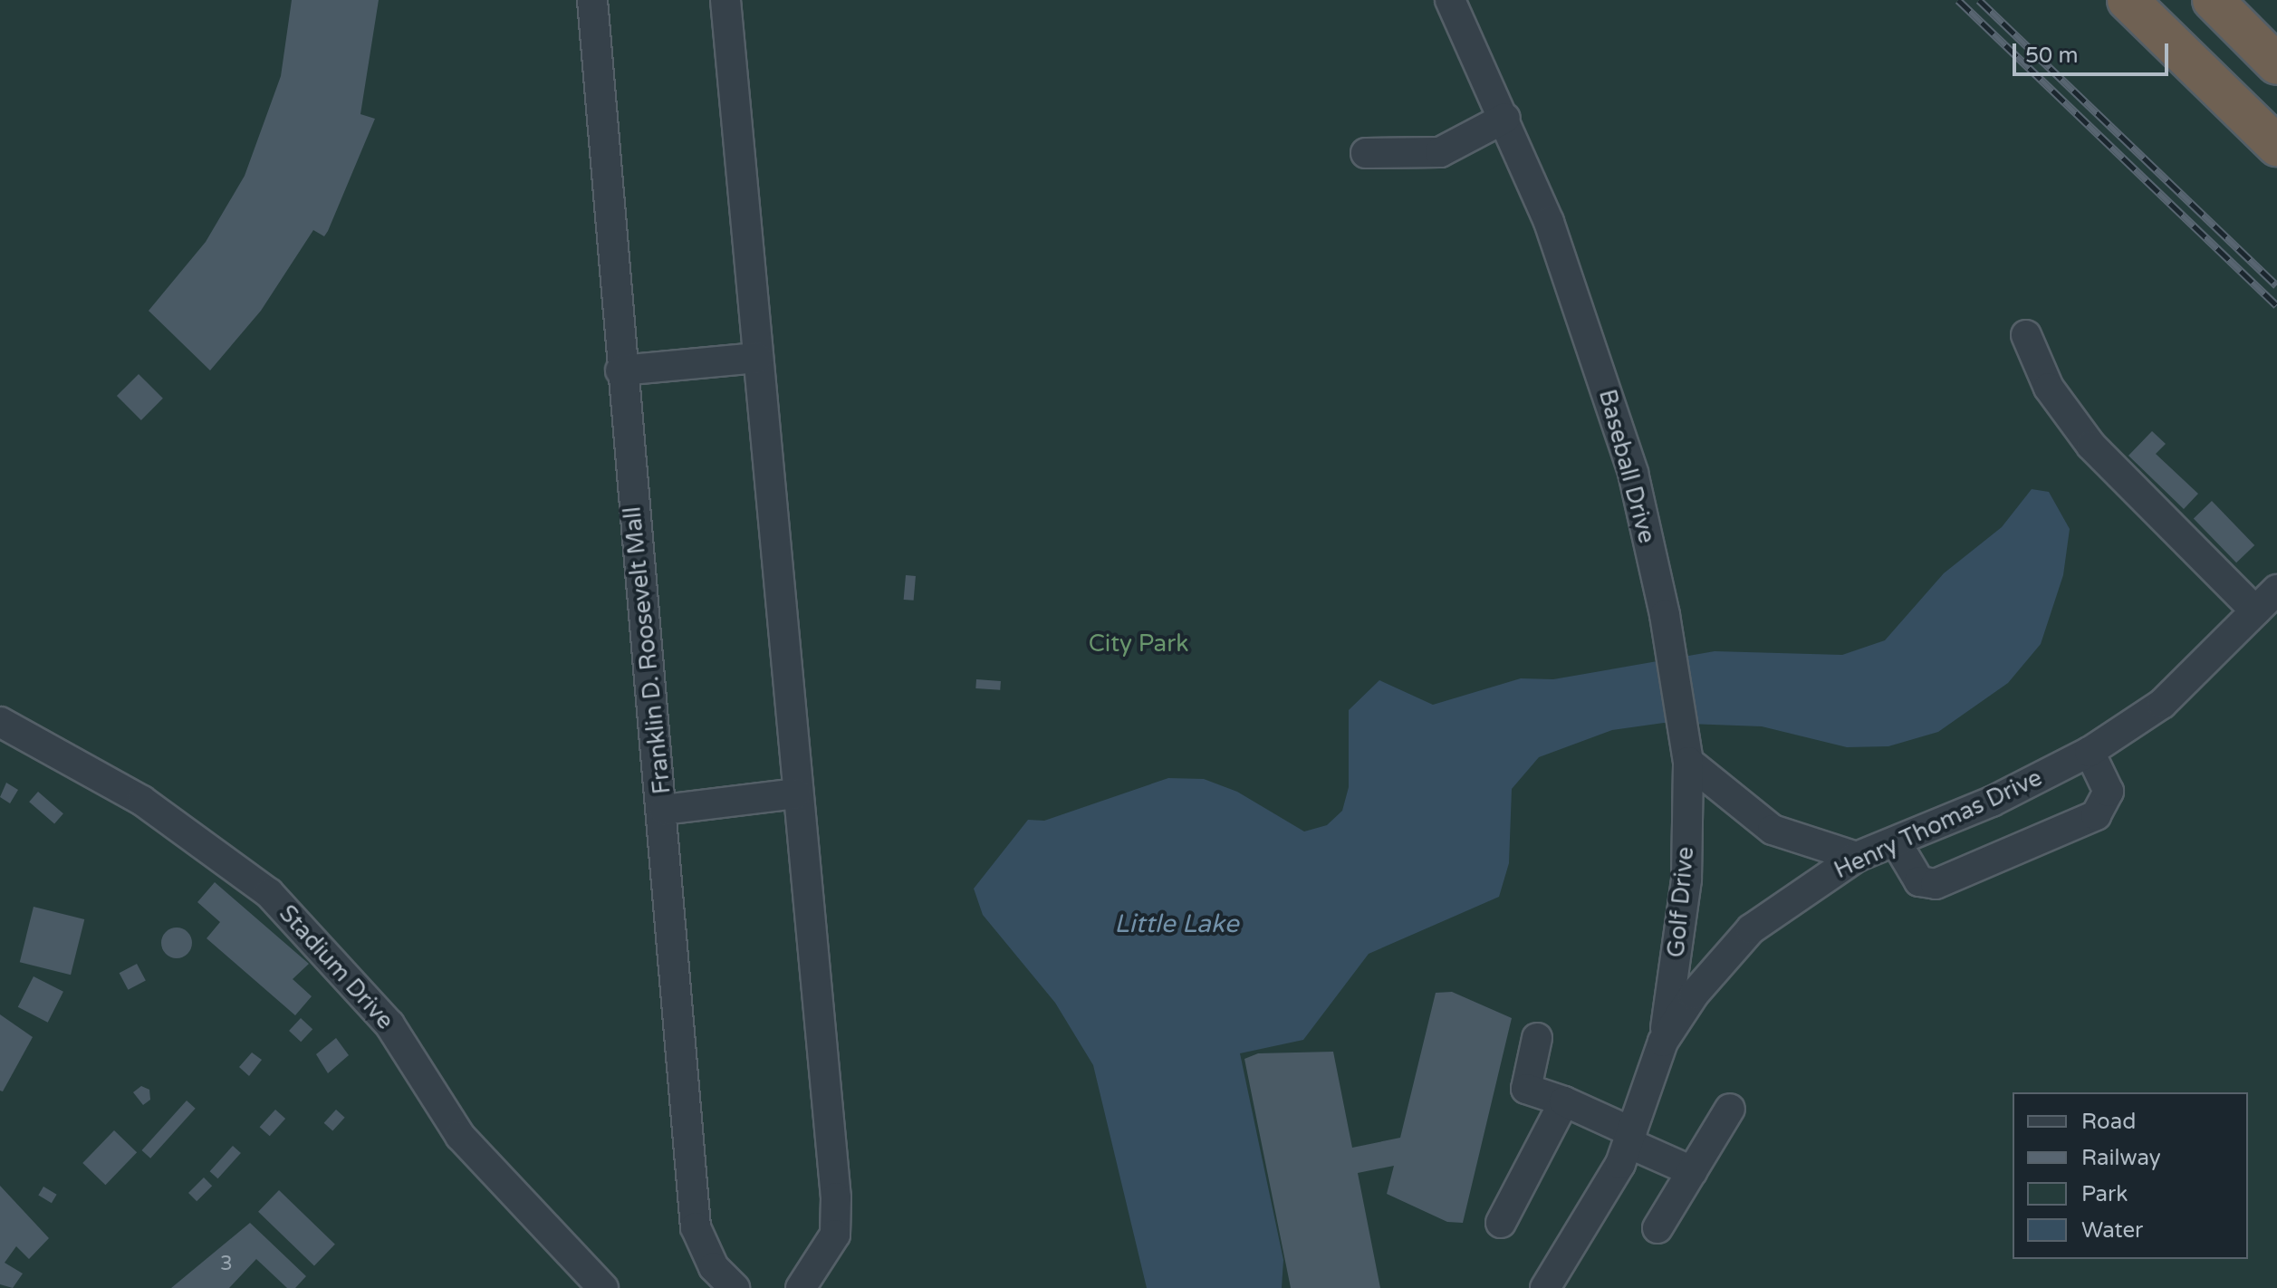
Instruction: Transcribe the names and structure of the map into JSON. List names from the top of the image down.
{
  "streets": {
    "street": [
      "Baseball Drive",
      "Franklin D. Roosevelt Mall",
      "Henry Thomas Drive",
      "Golf Drive",
      "Stadium Drive"
    ]
  },
  "crossings": [
    ["Baseball Drive", "Golf Drive"],
    ["Henry Thomas Drive", "Golf Drive"]
  ],
  "water": ["Little Lake"],
  "parks": ["City Park"],
  "house_numbers": ["3"],
  "legend": [
    "Road",
    "Railway",
    "Park",
    "Water"
  ],
  "scale_bar": "50 m"
}
